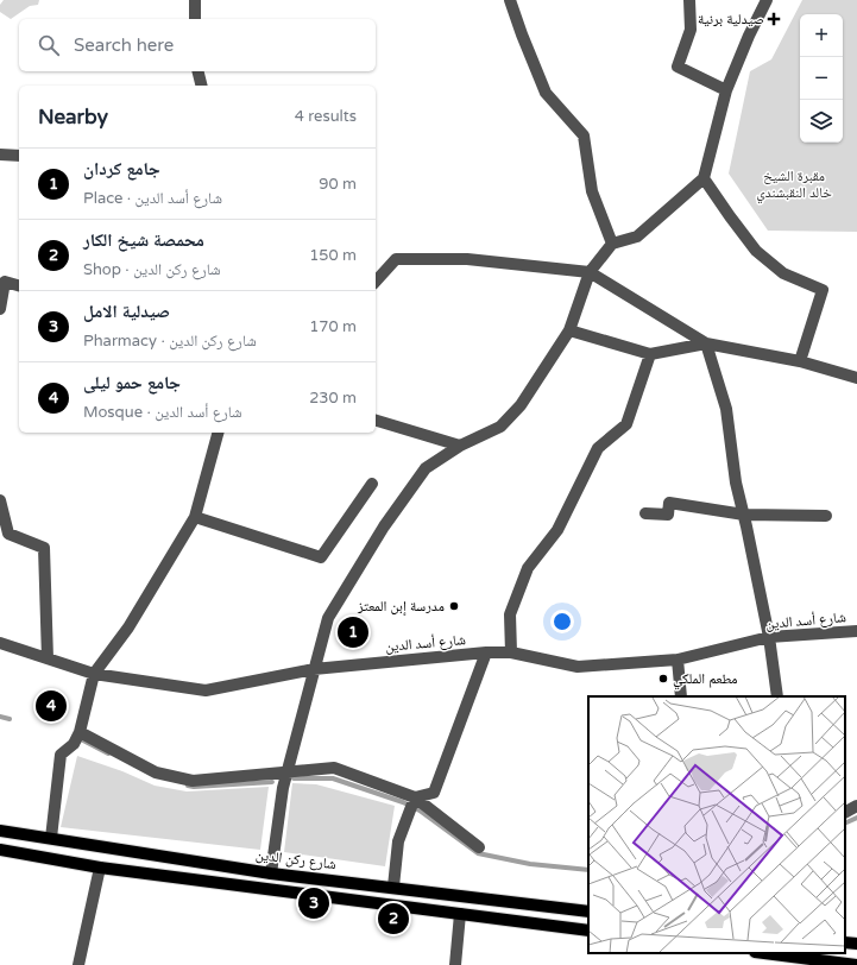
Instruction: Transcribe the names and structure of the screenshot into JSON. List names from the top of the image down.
{
  "streets": {
    "main road": ["شارع ركن الدين"],
    "street": ["شارع أسد الدين"]
  },
  "parks": ["مقبرة الشيخ خالد النقبشندي"],
  "places": {
    "health": ["صيدلية برنية"],
    "other": ["مدرسة إبن المعتز", "مطعم الملكي"]
  },
  "page": {
    "map_buttons": ["+", "−"],
    "search": "Search here",
    "heading": ["Nearby", "4 results"],
    "list": [
      {
        "mark": "1",
        "name": "جامع كردان",
        "note": "Place · شارع أسد الدين",
        "value": "90 m"
      },
      {
        "mark": "2",
        "name": "محمصة شيخ الكار",
        "note": "Shop · شارع ركن الدين",
        "value": "150 m"
      },
      {
        "mark": "3",
        "name": "صيدلية الامل",
        "note": "Pharmacy · شارع ركن الدين",
        "value": "170 m"
      },
      {
        "mark": "4",
        "name": "جامع حمو ليلى",
        "note": "Mosque · شارع أسد الدين",
        "value": "230 m"
      }
    ],
    "pins": [
      "1",
      "4",
      "3",
      "2"
    ]
  }
}
